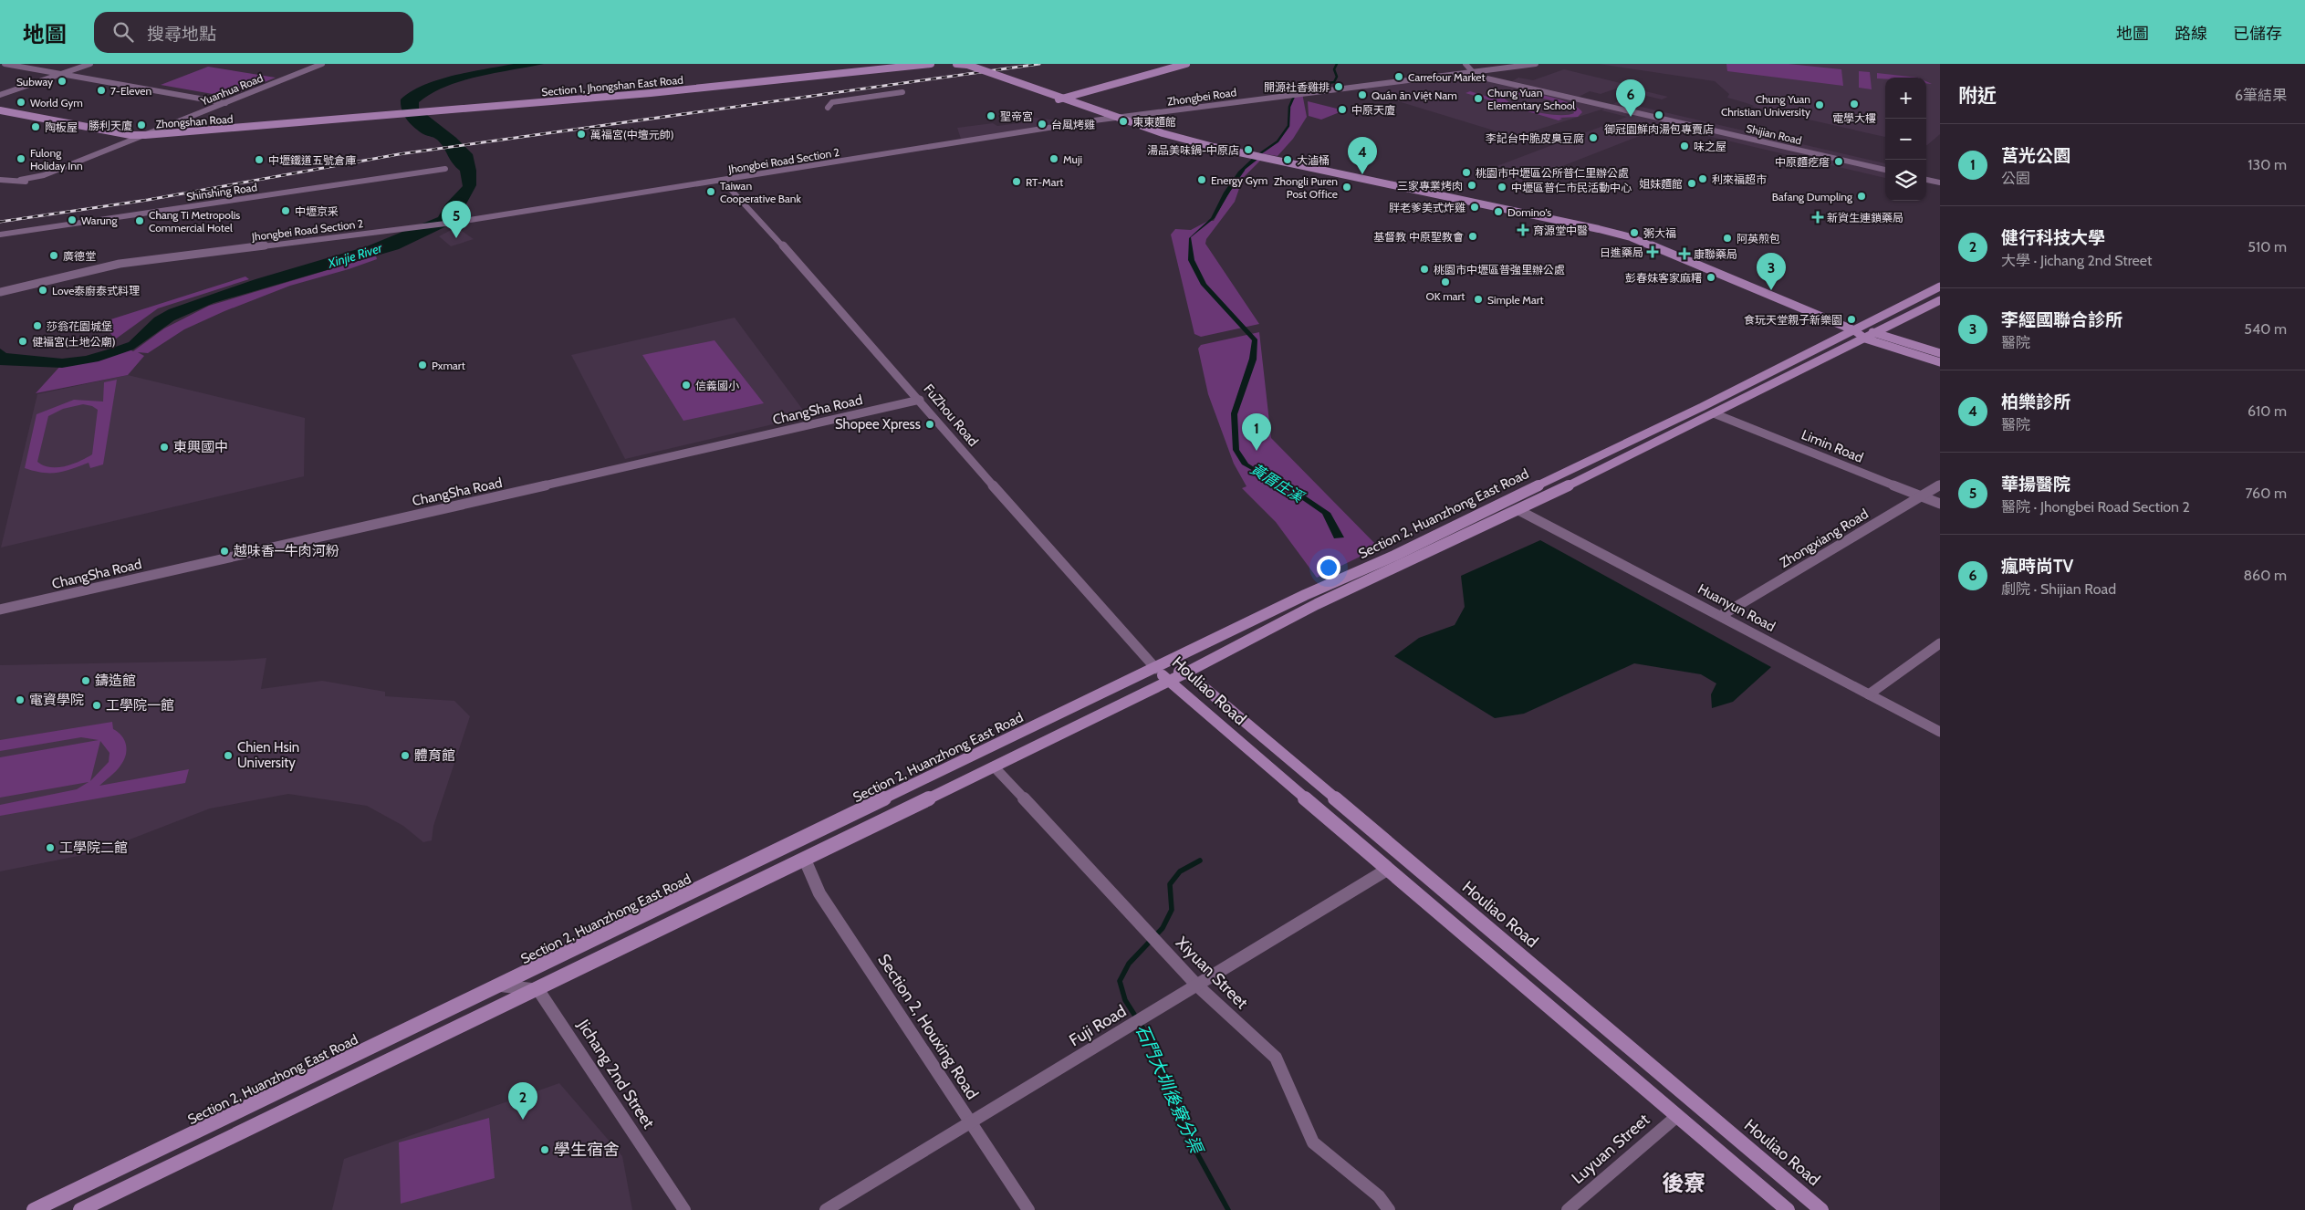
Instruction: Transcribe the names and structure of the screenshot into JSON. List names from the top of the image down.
{
  "streets": {
    "street": [
      "Section 1, Jhongshan East Road",
      "Yuanhua Road",
      "Zhongbei Road",
      "Zhongshan Road",
      "Shijian Road",
      "Jhongbei Road Section 2",
      "Shinshing Road",
      "ChangSha Road",
      "FuZhou Road",
      "Limin Road",
      "Section 2, Huanzhong East Road",
      "Zhongxiang Road",
      "Huanyun Road",
      "Houliao Road",
      "Xiyuan Street",
      "Fuji Road",
      "Section 2, Houxing Road",
      "Jichang 2nd Street",
      "Luyuan Street"
    ]
  },
  "crossings": [
    ["Section 1, Jhongshan East Road", "Zhongshan Road"],
    ["Yuanhua Road", "Zhongshan Road"],
    ["Zhongbei Road", "Shijian Road"],
    ["Zhongbei Road", "Jhongbei Road Section 2"],
    ["Jhongbei Road Section 2", "FuZhou Road"],
    ["ChangSha Road", "FuZhou Road"],
    ["FuZhou Road", "Section 2, Huanzhong East Road"],
    ["FuZhou Road", "Houliao Road"],
    ["Limin Road", "Section 2, Huanzhong East Road"],
    ["Limin Road", "Zhongxiang Road"],
    ["Section 2, Huanzhong East Road", "Huanyun Road"],
    ["Section 2, Huanzhong East Road", "Houliao Road"],
    ["Section 2, Huanzhong East Road", "Xiyuan Street"],
    ["Section 2, Huanzhong East Road", "Section 2, Houxing Road"],
    ["Section 2, Huanzhong East Road", "Jichang 2nd Street"],
    ["Zhongxiang Road", "Huanyun Road"],
    ["Houliao Road", "Fuji Road"],
    ["Houliao Road", "Luyuan Street"],
    ["Xiyuan Street", "Fuji Road"],
    ["Fuji Road", "Section 2, Houxing Road"]
  ],
  "districts": ["後寮"],
  "water": ["Xinjie River", "黃厝庄溪", "石門大圳後寮分渠"],
  "places": {
    "other": [
      "Carrefour Market",
      "Subway",
      "開源社香雞排",
      "7-Eleven",
      "Quán ăn Việt Nam",
      "Chung Yuan Elementary School",
      "World Gym",
      "電學大樓",
      "Chung Yuan Christian University",
      "中原天廈",
      "御冠園鮮肉湯包專賣店",
      "聖帝宮",
      "東東麵館",
      "台風烤雞",
      "勝利天廈",
      "陶板屋",
      "萬福宮(中壇元帥)",
      "李記台中脆皮臭豆腐",
      "味之屋",
      "湯品美味鍋-中原店",
      "Fulong Holiday Inn",
      "Muji",
      "中壢鐵道五號倉庫",
      "大滷桶",
      "中原麵疙瘩",
      "桃園市中壢區公所普仁里辦公處",
      "利來福超市",
      "Energy Gym",
      "RT-Mart",
      "姐妹麵館",
      "三家專業烤肉",
      "Zhongli Puren Post Office",
      "中壢區普仁市民活動中心",
      "Taiwan Cooperative Bank",
      "Bafang Dumpling",
      "胖老爹美式炸雞",
      "中壢京采",
      "Domino's",
      "Warung",
      "Chang Ti Metropolis Commercial Hotel",
      "粥大福",
      "基督教 中原聖教會",
      "阿英煎包",
      "廣德堂",
      "桃園市中壢區普強里辦公處",
      "彭春妹客家麻糬",
      "OK mart",
      "Love泰廚泰式料理",
      "Simple Mart",
      "食玩天堂親子新樂園",
      "莎翁花園城堡",
      "健福宮(土地公廟)",
      "Pxmart",
      "信義國小",
      "Shopee Xpress",
      "東興國中",
      "越味香—牛肉河粉",
      "鑄造館",
      "電資學院",
      "工學院一館",
      "Chien Hsin University",
      "體育館",
      "工學院二館",
      "學生宿舍"
    ],
    "health": [
      "新資生連鎖藥局",
      "育源堂中醫",
      "日進藥局",
      "康聯藥局"
    ]
  },
  "page": {
    "header": "地圖",
    "search": "搜尋地點",
    "nav": ["地圖", "路線", "已儲存"],
    "heading": ["附近", "6筆結果"],
    "map_buttons": ["+", "−"],
    "pins": [
      "6",
      "4",
      "5",
      "3",
      "1",
      "2"
    ],
    "list": [
      {
        "mark": "1",
        "name": "莒光公園",
        "note": "公園",
        "value": "130 m"
      },
      {
        "mark": "2",
        "name": "健行科技大學",
        "note": "大學 · Jichang 2nd Street",
        "value": "510 m"
      },
      {
        "mark": "3",
        "name": "李經國聯合診所",
        "note": "醫院",
        "value": "540 m"
      },
      {
        "mark": "4",
        "name": "柏樂診所",
        "note": "醫院",
        "value": "610 m"
      },
      {
        "mark": "5",
        "name": "華揚醫院",
        "note": "醫院 · Jhongbei Road Section 2",
        "value": "760 m"
      },
      {
        "mark": "6",
        "name": "瘋時尚TV",
        "note": "劇院 · Shijian Road",
        "value": "860 m"
      }
    ]
  }
}
